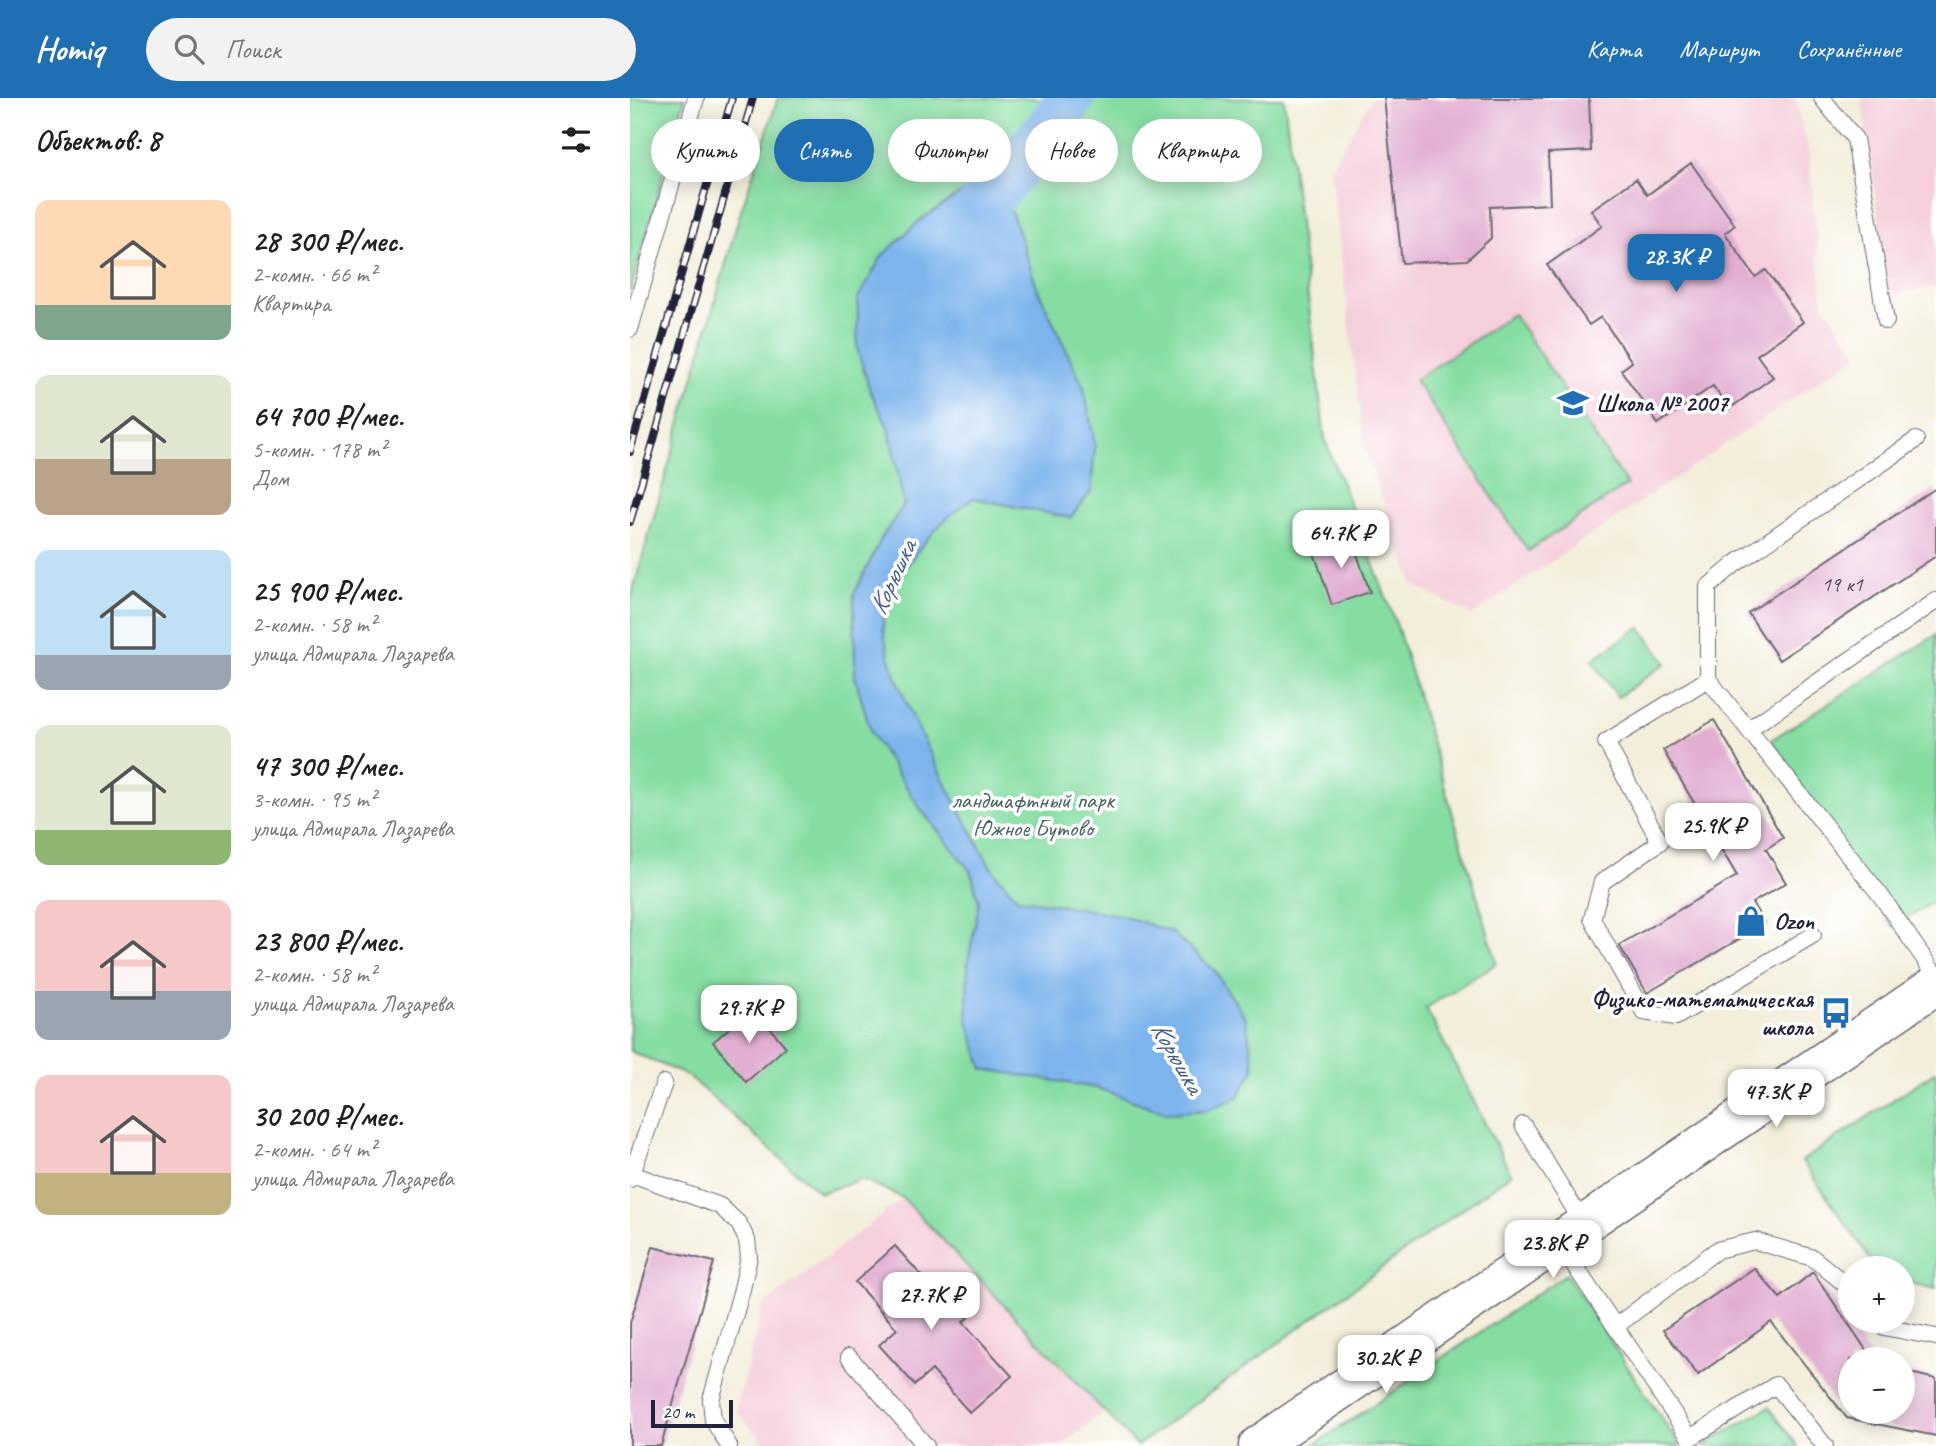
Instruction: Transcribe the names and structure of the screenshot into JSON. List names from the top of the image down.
{
  "water": ["Корюшка"],
  "parks": ["ландшафтный парк Южное Бутово"],
  "places": {
    "school or university": ["Школа № 2007"],
    "shop": ["Ozon"],
    "bus stop": ["Физико-математическая школа"]
  },
  "house_numbers": ["19 к1"],
  "scale_bar": "20 m",
  "page": {
    "header": "Homiq",
    "search": "Поиск",
    "nav": ["Карта", "Маршрут", "Сохранённые"],
    "heading": "Объектов: 8",
    "chip": [
      "Купить",
      "Снять",
      "Фильтры",
      "Новое",
      "Квартира"
    ],
    "list": [
      {
        "name": "28 300 ₽/мес.",
        "note": "2-комн. · 66 m² · Квартира"
      },
      {
        "name": "64 700 ₽/мес.",
        "note": "5-комн. · 178 m² · Дом"
      },
      {
        "name": "25 900 ₽/мес.",
        "note": "2-комн. · 58 m² · улица Адмирала Лазарева"
      },
      {
        "name": "47 300 ₽/мес.",
        "note": "3-комн. · 95 m² · улица Адмирала Лазарева"
      },
      {
        "name": "23 800 ₽/мес.",
        "note": "2-комн. · 58 m² · улица Адмирала Лазарева"
      },
      {
        "name": "30 200 ₽/мес.",
        "note": "2-комн. · 64 m² · улица Адмирала Лазарева"
      }
    ],
    "price": [
      "28.3K ₽",
      "64.7K ₽",
      "25.9K ₽",
      "29.7K ₽",
      "47.3K ₽",
      "23.8K ₽",
      "27.7K ₽",
      "30.2K ₽"
    ],
    "map_buttons": ["+", "−"],
    "scale": "20 m"
  }
}
